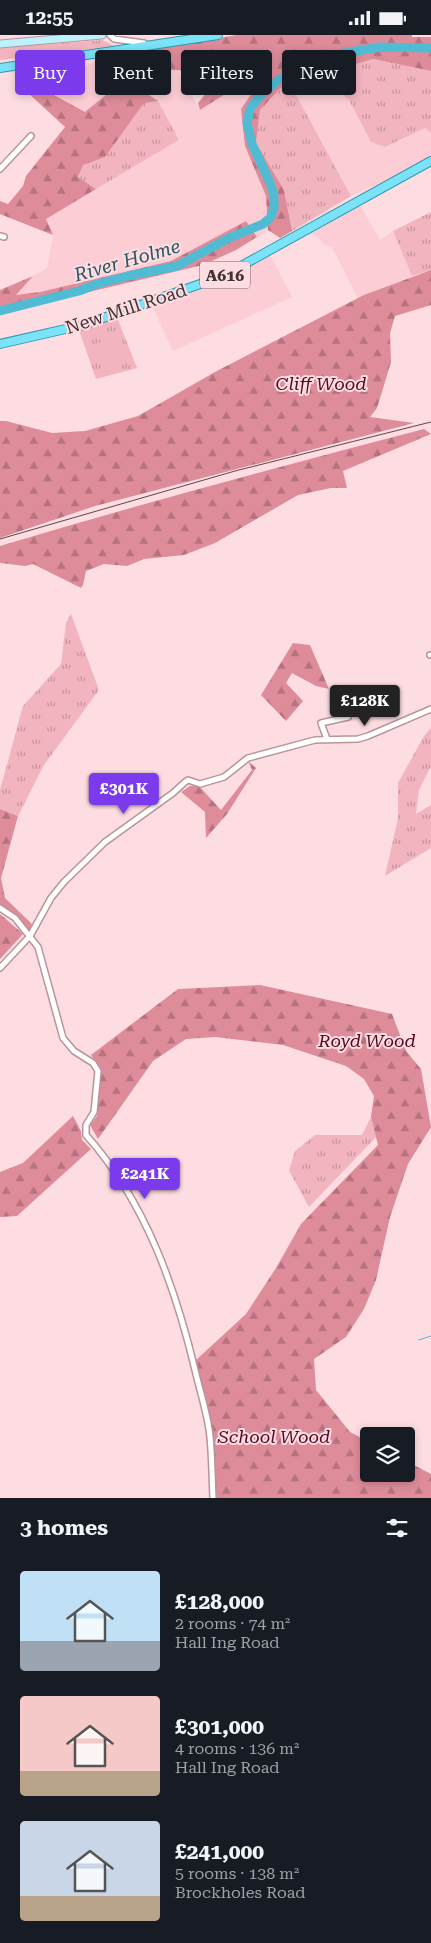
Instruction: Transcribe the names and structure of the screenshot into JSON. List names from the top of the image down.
{
  "streets": {
    "main road": ["A616", "New Mill Road"]
  },
  "water": ["River Holme"],
  "parks": ["Cliff Wood", "Royd Wood", "School Wood"],
  "page": {
    "status": "12:55",
    "chip": [
      "Buy",
      "Rent",
      "Filters",
      "New"
    ],
    "price": ["£128K", "£301K", "£241K"],
    "heading": "3 homes",
    "list": [
      {
        "name": "£128,000",
        "note": "2 rooms · 74 m² · Hall Ing Road"
      },
      {
        "name": "£301,000",
        "note": "4 rooms · 136 m² · Hall Ing Road"
      },
      {
        "name": "£241,000",
        "note": "5 rooms · 138 m² · Brockholes Road"
      }
    ]
  }
}
